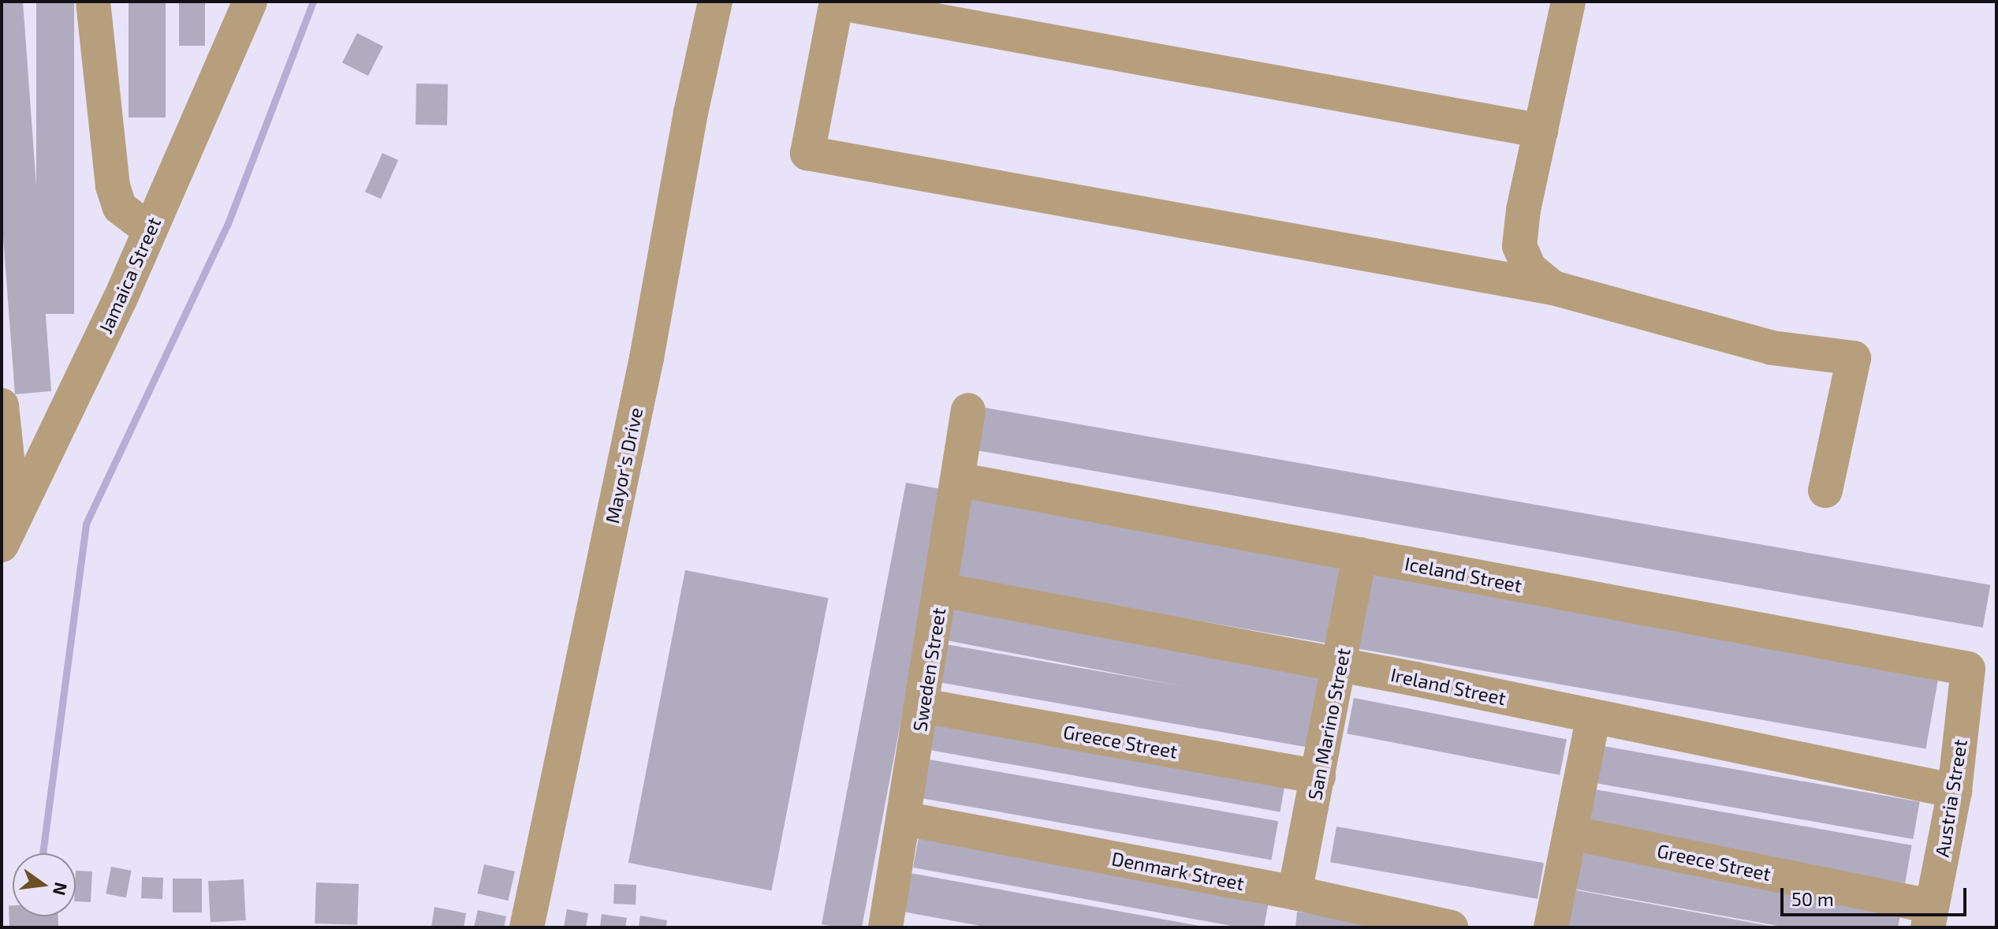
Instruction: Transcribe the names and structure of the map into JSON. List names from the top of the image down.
{
  "streets": {
    "street": [
      "Jamaica Street",
      "Mayor's Drive",
      "Iceland Street",
      "Sweden Street",
      "Ireland Street",
      "San Marino Street",
      "Greece Street",
      "Austria Street",
      "Denmark Street"
    ]
  },
  "crossings": [
    ["Iceland Street", "Sweden Street"],
    ["Iceland Street", "San Marino Street"],
    ["Iceland Street", "Austria Street"],
    ["Sweden Street", "Ireland Street"],
    ["Sweden Street", "Greece Street"],
    ["Sweden Street", "Denmark Street"],
    ["Ireland Street", "San Marino Street"],
    ["Ireland Street", "Austria Street"],
    ["San Marino Street", "Greece Street"],
    ["San Marino Street", "Denmark Street"],
    ["Greece Street", "Austria Street"]
  ],
  "scale_bar": "50 m",
  "north": "right"
}
